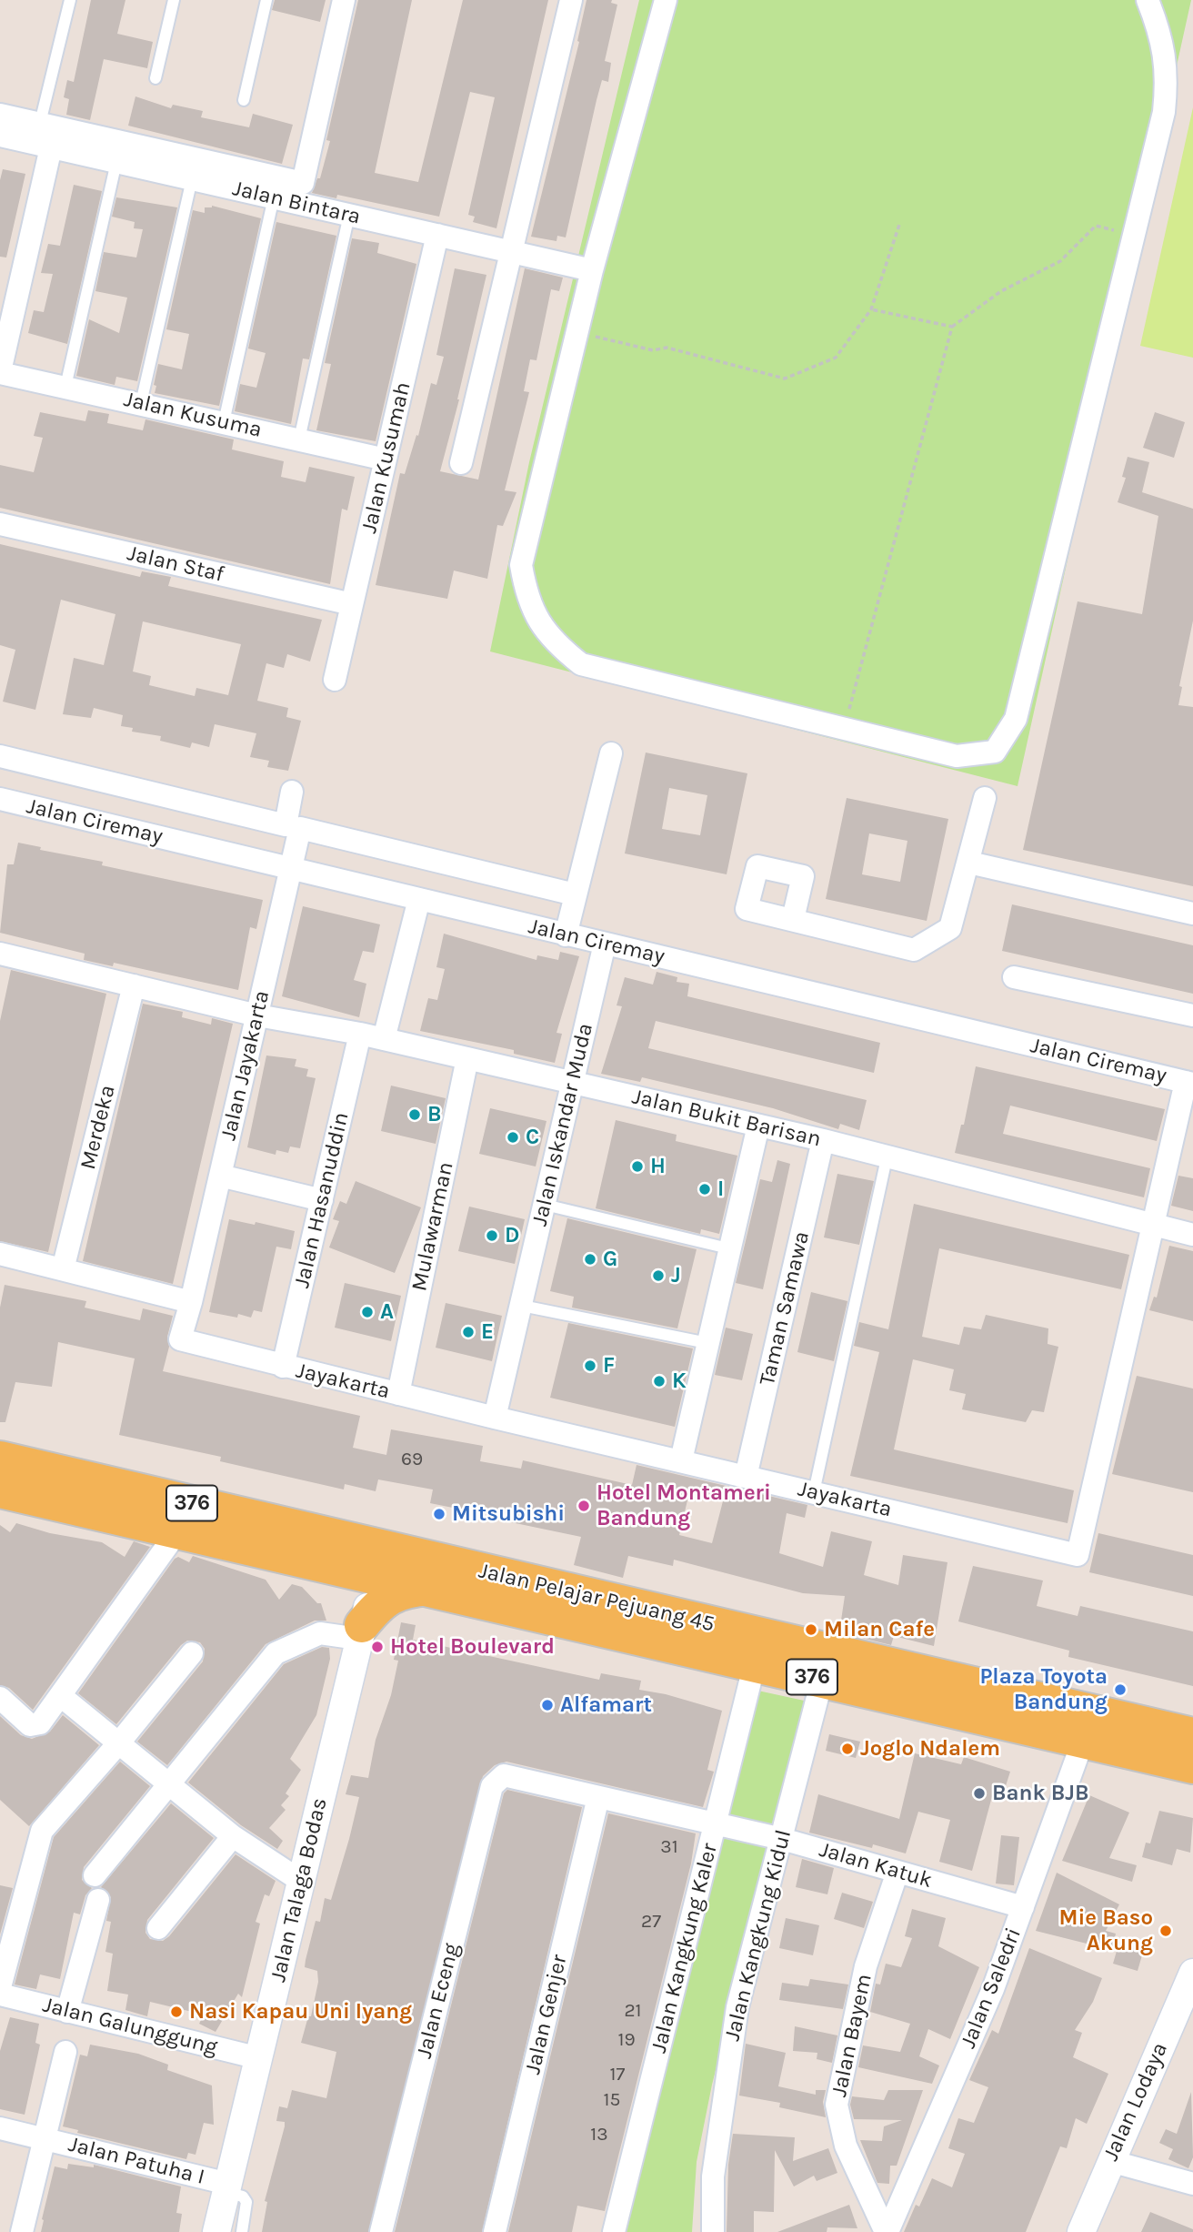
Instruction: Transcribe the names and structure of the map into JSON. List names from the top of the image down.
{
  "streets": {
    "main road": ["376", "Jalan Pelajar Pejuang 45"],
    "street": [
      "Jalan Bintara",
      "Jalan Kusuma",
      "Jalan Kusumah",
      "Jalan Staf",
      "Jalan Ciremay",
      "Jalan Jayakarta",
      "Jalan Bukit Barisan",
      "Jalan Iskandar Muda",
      "Merdeka",
      "Jalan Hasanuddin",
      "Mulawarman",
      "Taman Samawa",
      "Jayakarta",
      "Jalan Katuk",
      "Jalan Talaga Bodas",
      "Jalan Kangkung Kidul",
      "Jalan Kangkung Kaler",
      "Jalan Saledri",
      "Jalan Eceng",
      "Jalan Genjer",
      "Jalan Galunggung",
      "Jalan Bayem",
      "Jalan Lodaya",
      "Jalan Patuha I"
    ]
  },
  "crossings": [
    ["Jalan Bintara", "Jalan Kusuma"],
    ["Jalan Bintara", "Jalan Kusumah"],
    ["Jalan Kusuma", "Jalan Kusumah"],
    ["Jalan Kusumah", "Jalan Staf"],
    ["Jalan Ciremay", "Jalan Jayakarta"],
    ["Jalan Ciremay", "Jalan Iskandar Muda"],
    ["Jalan Ciremay", "Jayakarta"],
    ["Jalan Jayakarta", "Jalan Bukit Barisan"],
    ["Jalan Jayakarta", "Jayakarta"],
    ["Jalan Bukit Barisan", "Jalan Iskandar Muda"],
    ["Jalan Bukit Barisan", "Merdeka"],
    ["Jalan Bukit Barisan", "Jalan Hasanuddin"],
    ["Jalan Bukit Barisan", "Mulawarman"],
    ["Jalan Bukit Barisan", "Taman Samawa"],
    ["Jalan Bukit Barisan", "Jayakarta"],
    ["Jalan Iskandar Muda", "Jayakarta"],
    ["Jalan Hasanuddin", "Jayakarta"],
    ["Mulawarman", "Jayakarta"],
    ["Taman Samawa", "Jayakarta"],
    ["Jalan Pelajar Pejuang 45", "Jalan Talaga Bodas"],
    ["Jalan Pelajar Pejuang 45", "Jalan Kangkung Kidul"],
    ["Jalan Pelajar Pejuang 45", "Jalan Kangkung Kaler"],
    ["Jalan Pelajar Pejuang 45", "Jalan Saledri"],
    ["Jalan Katuk", "Jalan Kangkung Kidul"],
    ["Jalan Katuk", "Jalan Kangkung Kaler"],
    ["Jalan Katuk", "Jalan Saledri"],
    ["Jalan Katuk", "Jalan Eceng"],
    ["Jalan Katuk", "Jalan Genjer"],
    ["Jalan Katuk", "Jalan Bayem"],
    ["Jalan Talaga Bodas", "Jalan Galunggung"],
    ["Jalan Talaga Bodas", "Jalan Patuha I"],
    ["Jalan Saledri", "Jalan Bayem"]
  ],
  "places": [
    "B",
    "C",
    "H",
    "I",
    "D",
    "G",
    "J",
    "A",
    "E",
    "F",
    "K",
    "Hotel Montameri Bandung",
    "Mitsubishi",
    "Milan Cafe",
    "Hotel Boulevard",
    "Plaza Toyota Bandung",
    "Alfamart",
    "Joglo Ndalem",
    "Bank BJB",
    "Mie Baso Akung",
    "Nasi Kapau Uni Iyang"
  ],
  "house_numbers": [
    "69",
    "31",
    "27",
    "21",
    "19",
    "17",
    "15",
    "13"
  ]
}
